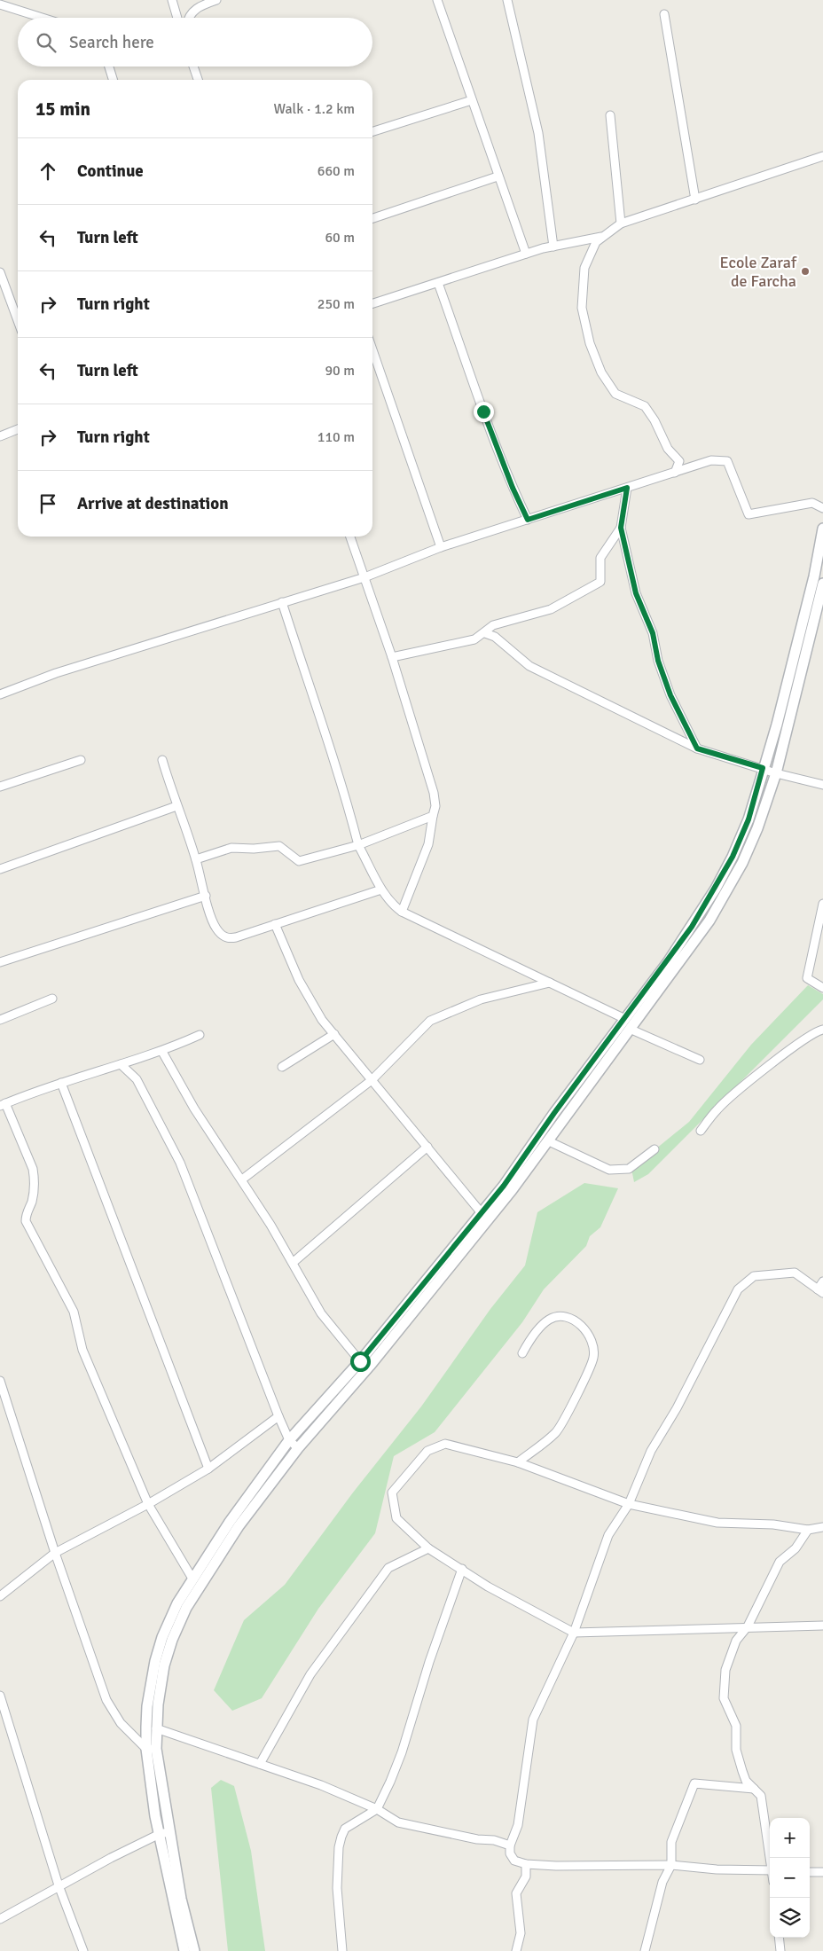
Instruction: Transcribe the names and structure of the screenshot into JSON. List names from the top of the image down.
{
  "places": ["Ecole Zaraf de Farcha"],
  "page": {
    "search": "Search here",
    "heading": ["15 min", "Walk · 1.2 km"],
    "list": [
      ["Continue", "660 m"],
      ["Turn left", "60 m"],
      ["Turn right", "250 m"],
      ["Turn left", "90 m"],
      ["Turn right", "110 m"],
      "Arrive at destination"
    ],
    "map_buttons": ["+", "−"]
  }
}
